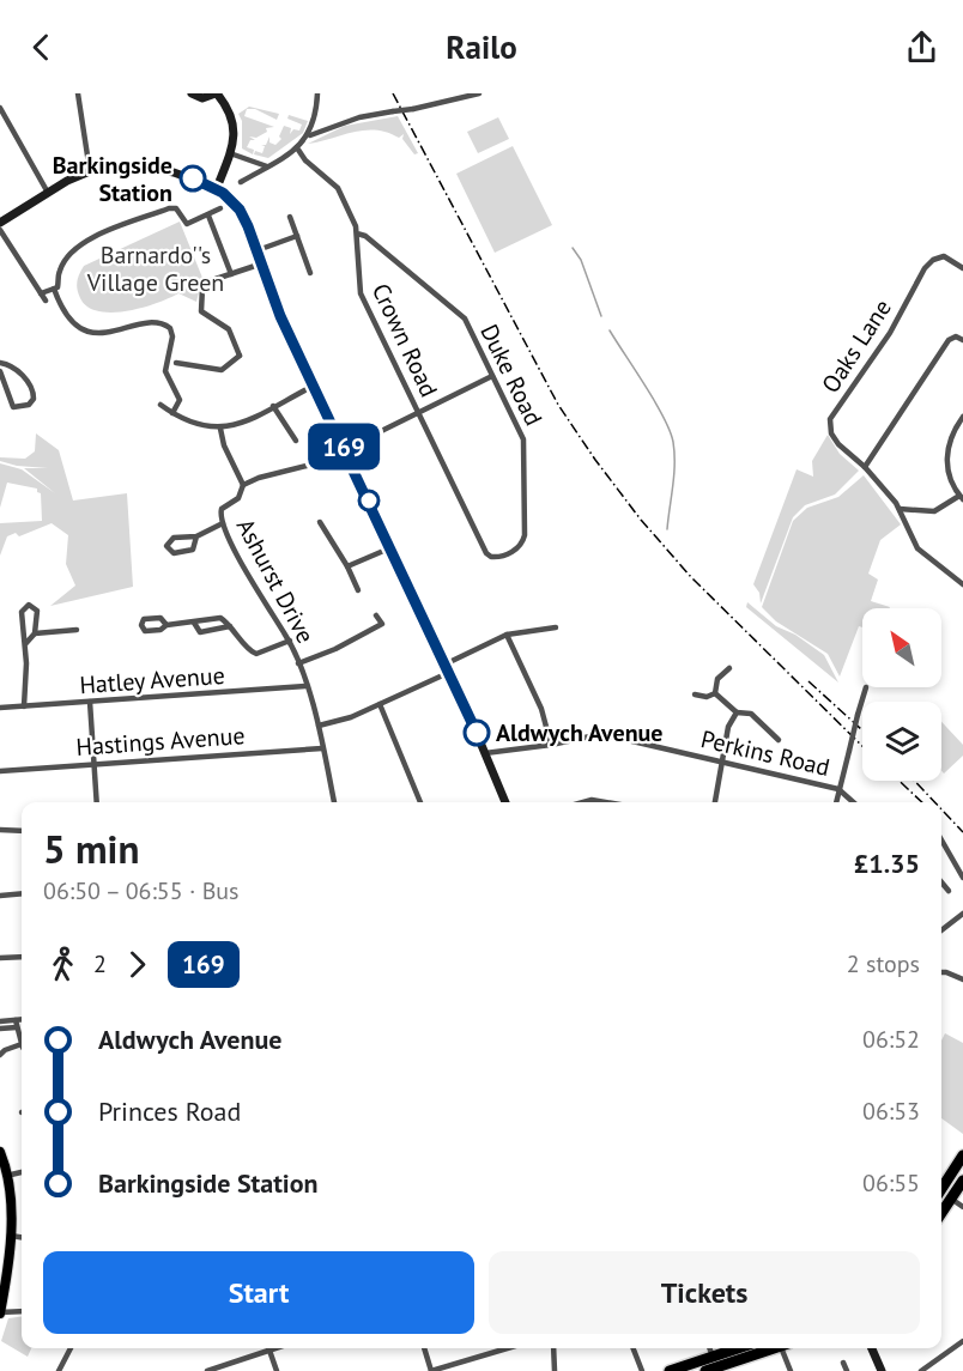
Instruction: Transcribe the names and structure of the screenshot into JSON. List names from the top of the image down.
{
  "streets": {
    "street": [
      "Crown Road",
      "Oaks Lane",
      "Duke Road",
      "Ashurst Drive",
      "Hatley Avenue",
      "Hastings Avenue",
      "Perkins Road"
    ]
  },
  "crossings": [
    ["Crown Road", "Duke Road"],
    ["Ashurst Drive", "Hatley Avenue"],
    ["Ashurst Drive", "Hastings Avenue"]
  ],
  "parks": ["Barnardo''s Village Green"],
  "places": ["Barkingside Station", "Aldwych Avenue"],
  "lines": ["bus line 169"],
  "north": "top left",
  "page": {
    "header": "Railo",
    "on_map": "169",
    "heading": ["5 min", "06:50 – 06:55 · Bus", "£1.35"],
    "legs": ["2", "169", "2 stops"],
    "list": [
      {
        "name": "Aldwych Avenue",
        "value": "06:52"
      },
      {
        "name": "Princes Road",
        "value": "06:53"
      },
      {
        "name": "Barkingside Station",
        "value": "06:55"
      }
    ],
    "buttons": ["Start", "Tickets"]
  }
}
